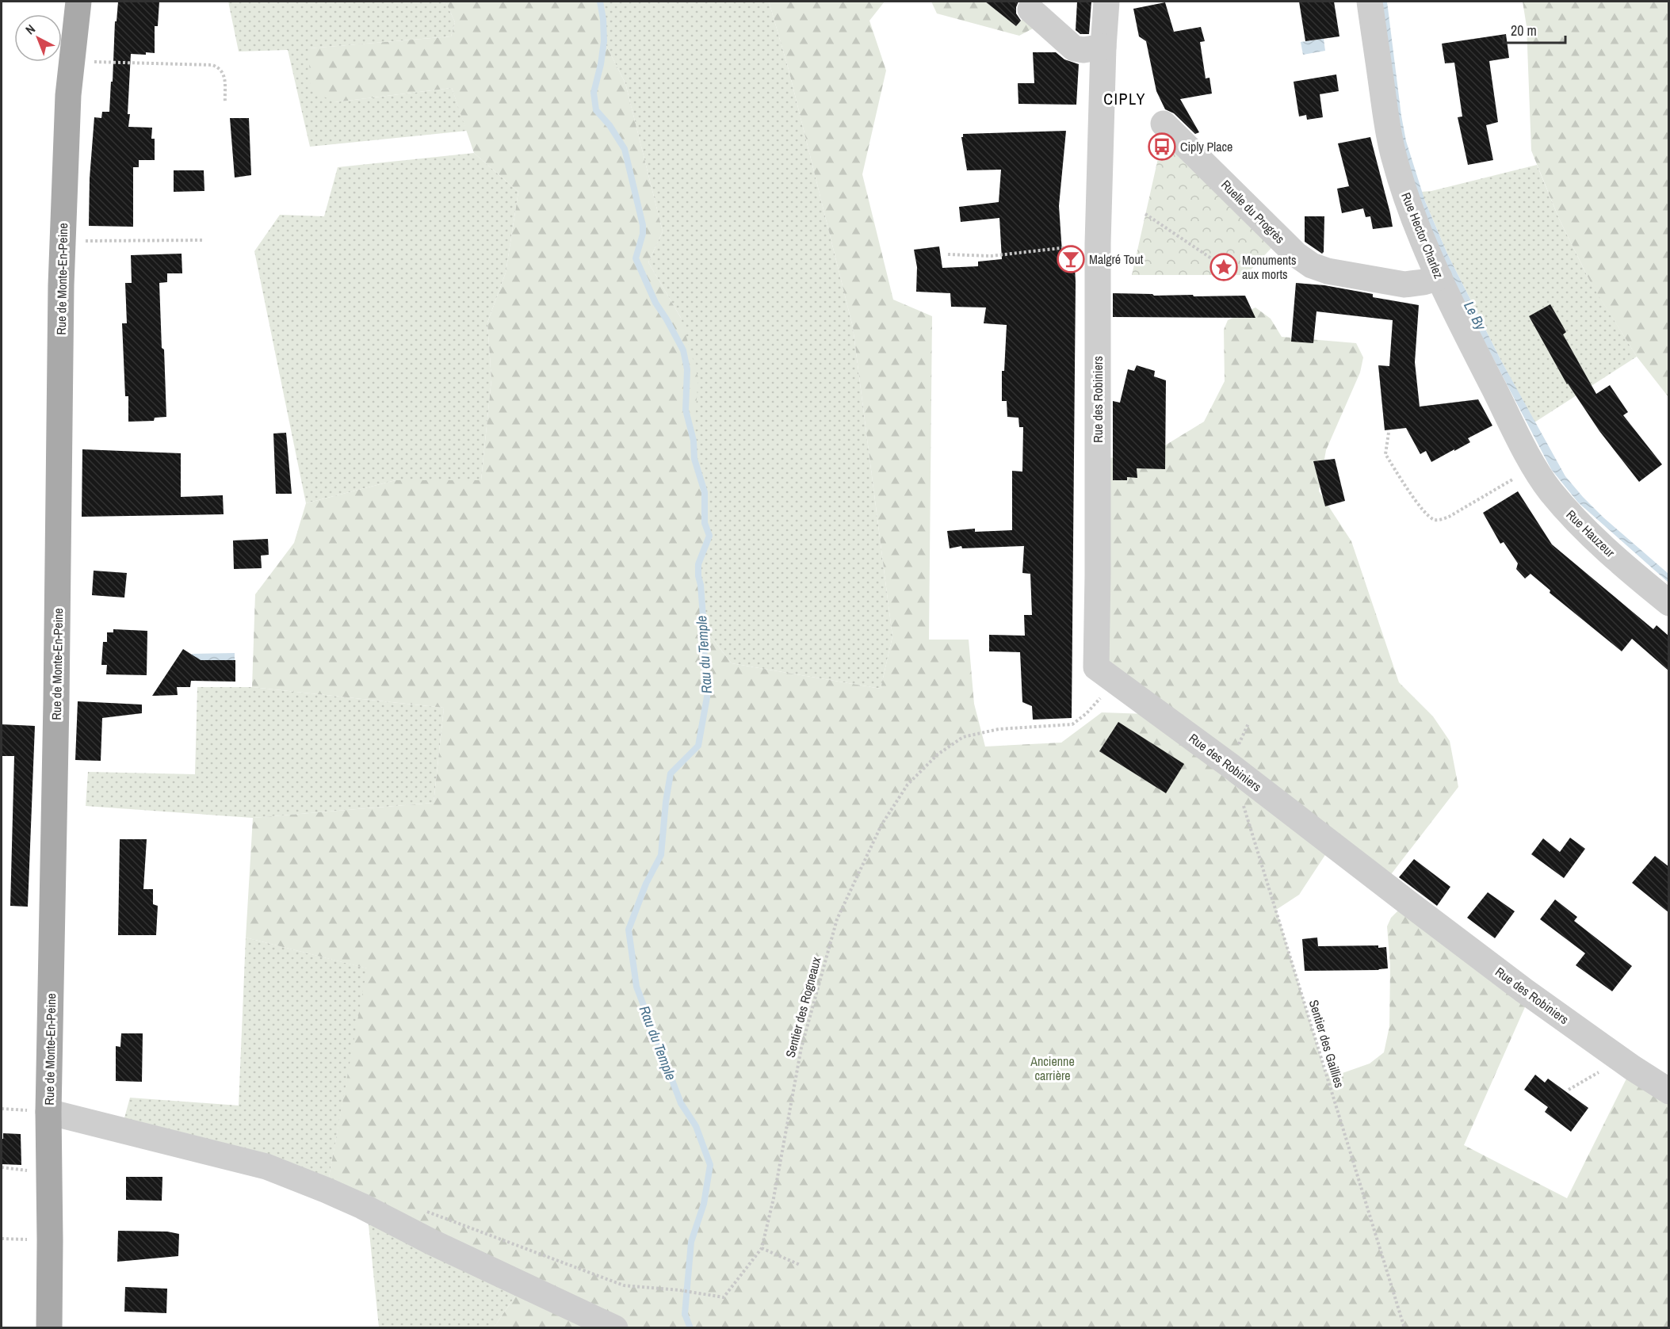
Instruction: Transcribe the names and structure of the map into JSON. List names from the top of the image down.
{
  "streets": {
    "main road": ["Rue de Monte-En-Peine"],
    "street": [
      "Ruelle du Progrès",
      "Rue Hector Charlez",
      "Rue des Robiniers",
      "Rue Hauzeur"
    ],
    "path": ["Sentier des Rogneaux", "Sentier des Gaillies"]
  },
  "crossings": [
    ["Ruelle du Progrès", "Rue Hector Charlez"],
    ["Rue Hector Charlez", "Rue Hauzeur"],
    ["Rue des Robiniers", "Sentier des Rogneaux"]
  ],
  "districts": ["CIPLY"],
  "water": ["Le By", "Rau du Temple"],
  "parks": ["Ancienne carrière"],
  "places": {
    "bus stop": ["Ciply Place"],
    "bar": ["Malgré Tout"],
    "place": ["Monuments aux morts"]
  },
  "scale_bar": "20 m",
  "north": "top left"
}
